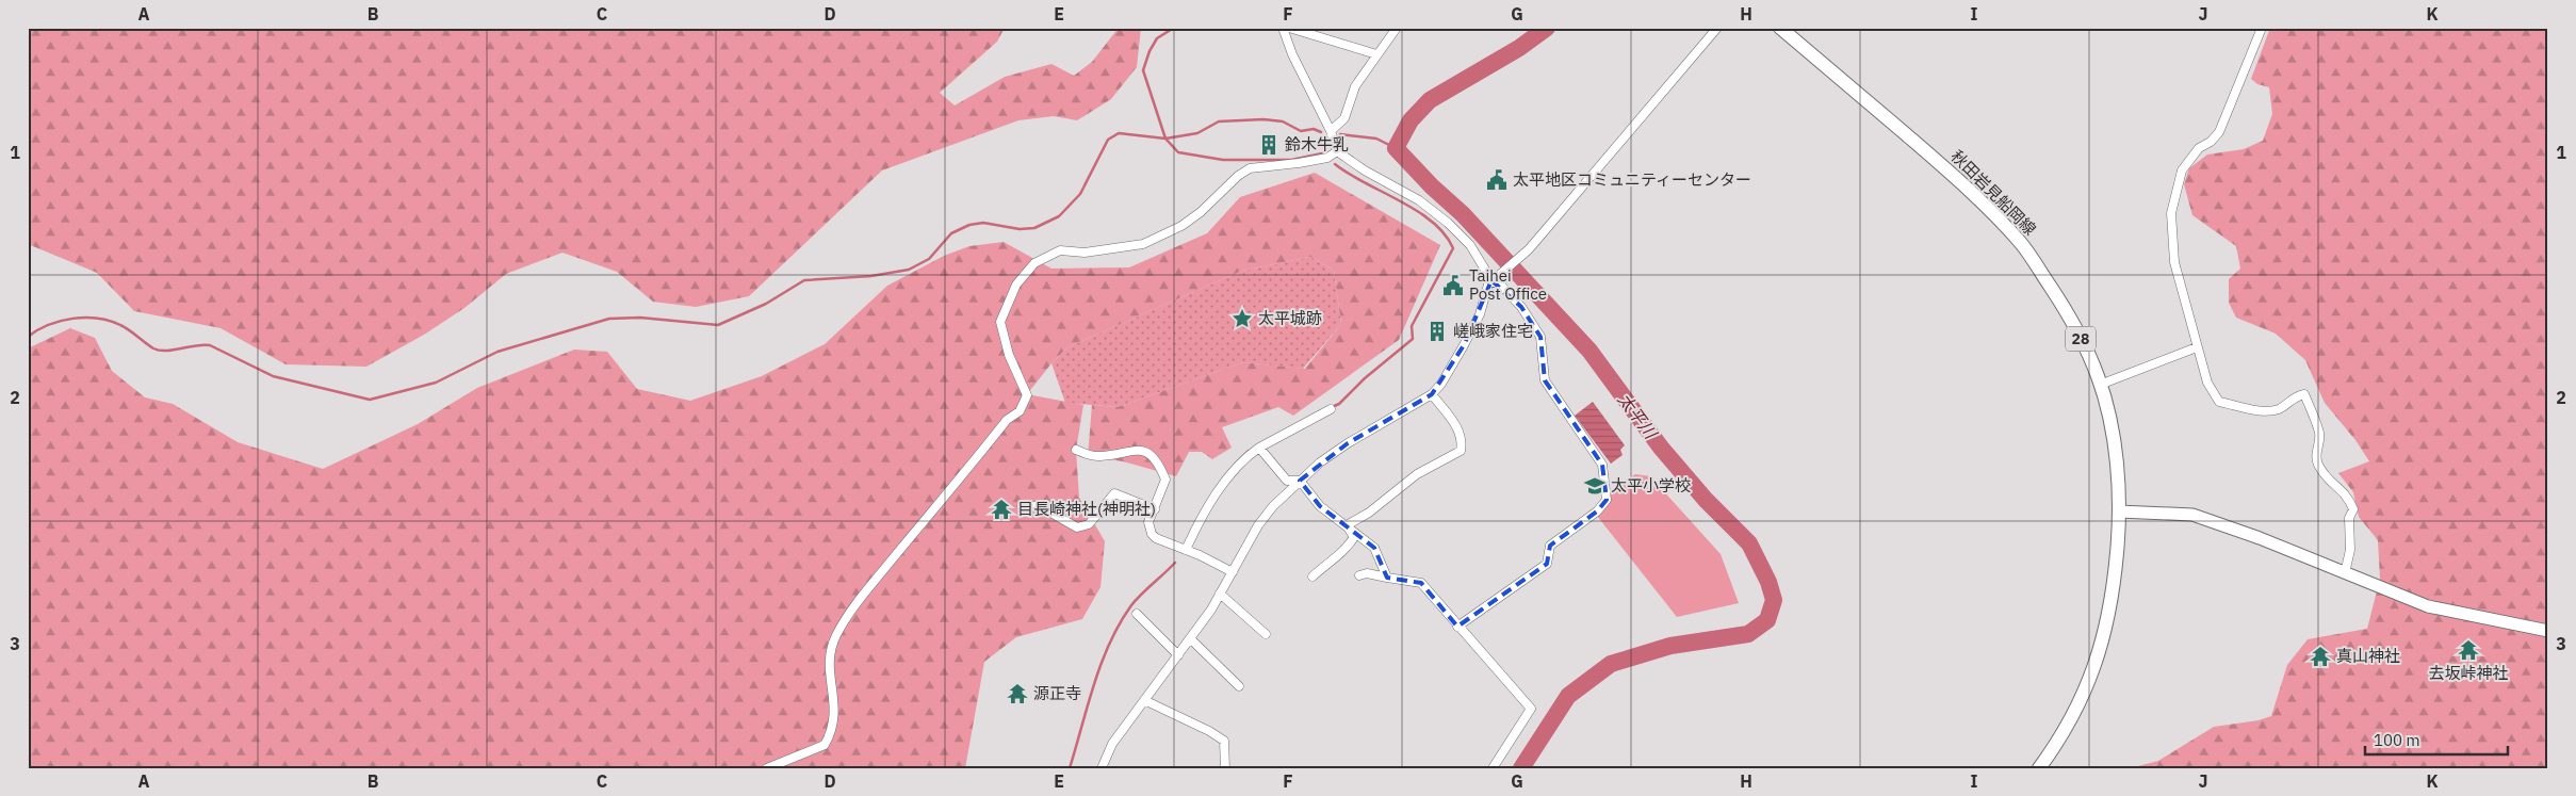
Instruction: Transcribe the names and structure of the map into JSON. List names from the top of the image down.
{
  "streets": {
    "main road": ["秋田岩見船岡線", "28"]
  },
  "water": ["太平川"],
  "places": {
    "building": ["鈴木牛乳", "嵯峨家住宅"],
    "public building": ["太平地区コミュニティーセンター", "Taihei Post Office"],
    "place": ["太平城跡"],
    "school or university": ["太平小学校"],
    "temple": [
      "目長崎神社(神明社)",
      "去坂峠神社",
      "真山神社",
      "源正寺"
    ]
  },
  "scale_bar": "100 m",
  "grid": {
    "columns": [
      "A",
      "B",
      "C",
      "D",
      "E",
      "F",
      "G",
      "H",
      "I",
      "J",
      "K"
    ],
    "rows": ["1", "2", "3"]
  }
}
